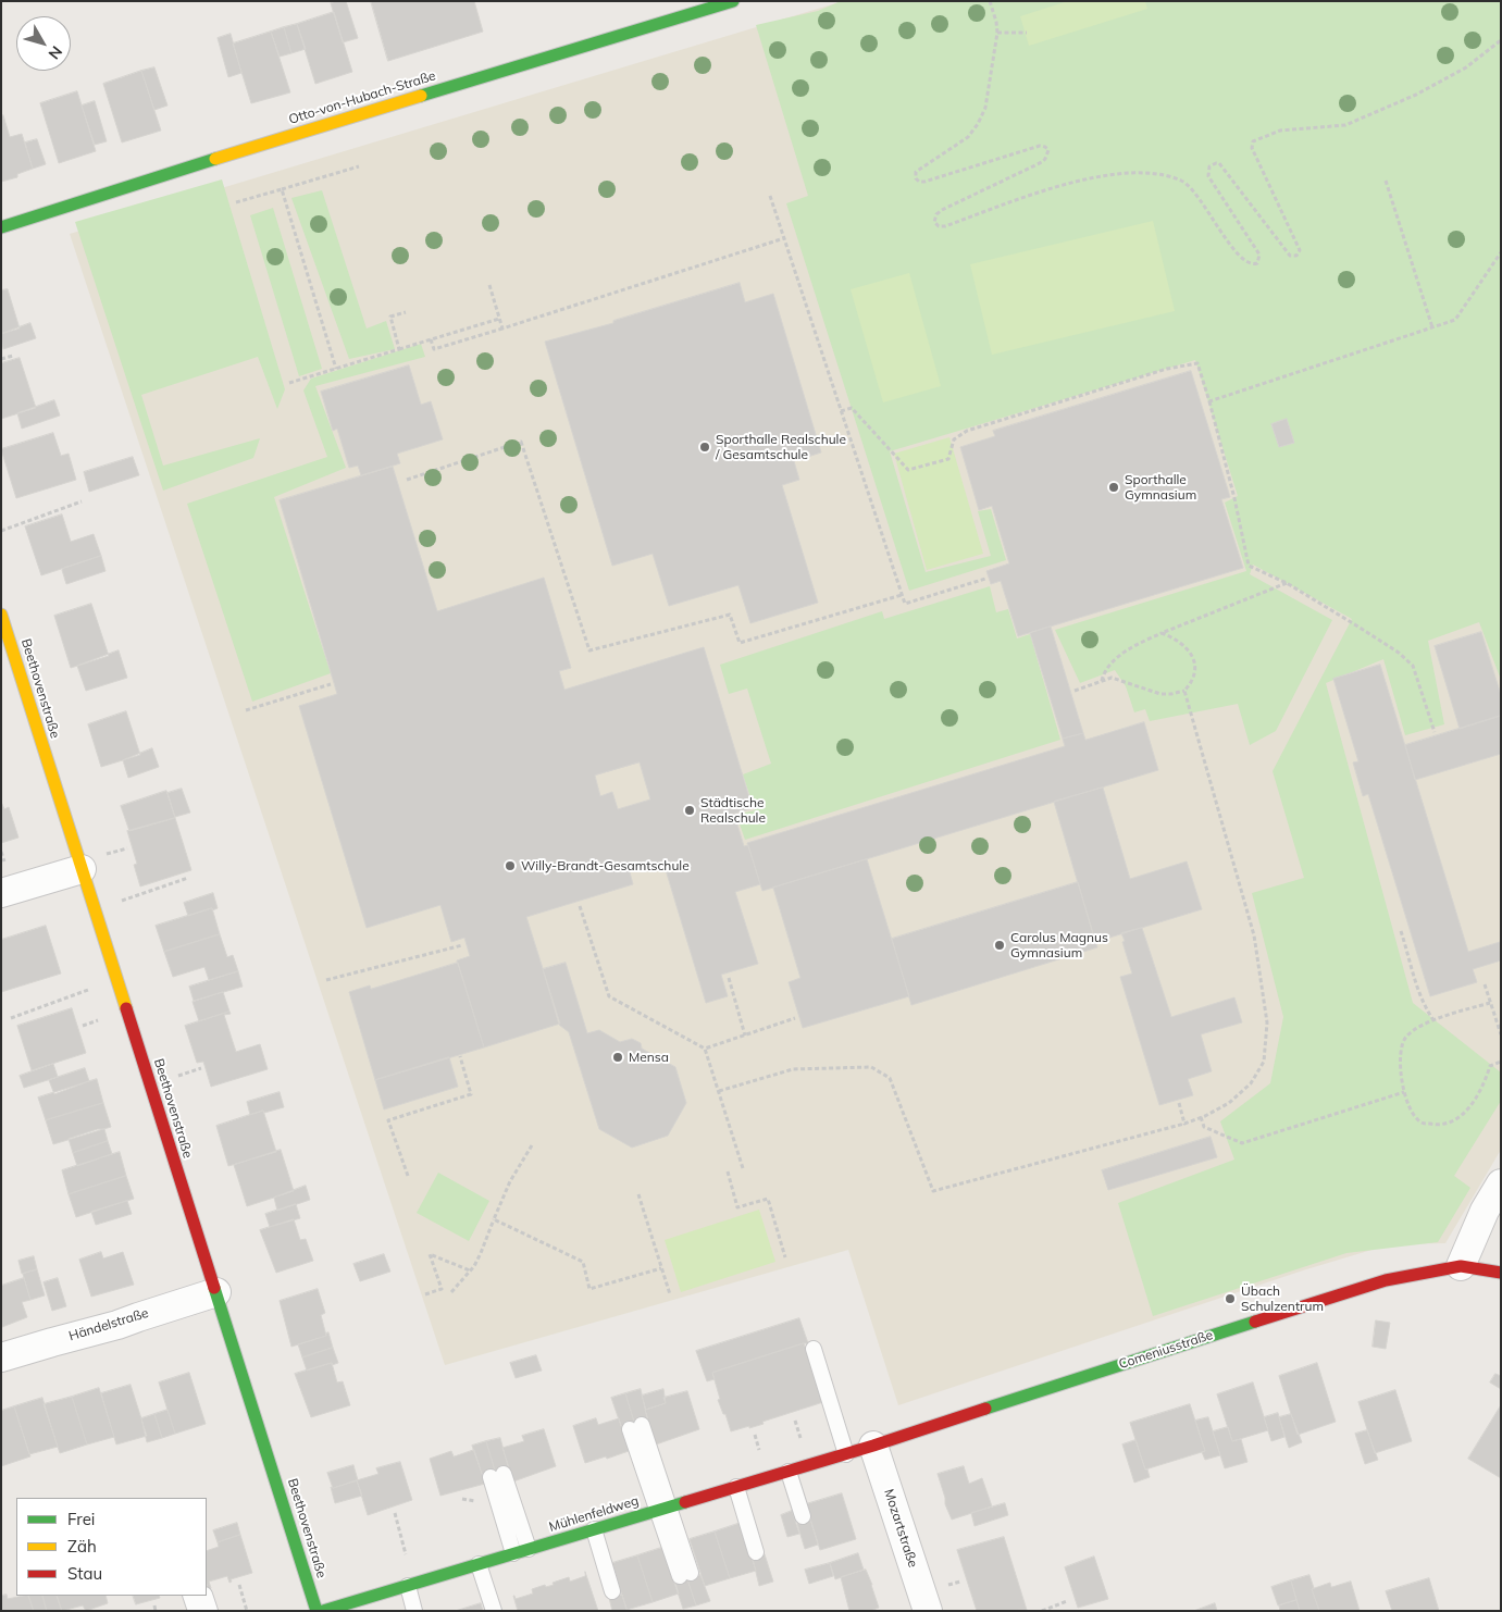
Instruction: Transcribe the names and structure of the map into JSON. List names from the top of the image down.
{
  "streets": {
    "street": [
      "Otto-von-Hubach-Straße",
      "Beethovenstraße",
      "Händelstraße",
      "Comeniusstraße",
      "Mühlenfeldweg",
      "Mozartstraße"
    ]
  },
  "crossings": [
    ["Beethovenstraße", "Händelstraße"],
    ["Comeniusstraße", "Mühlenfeldweg"],
    ["Comeniusstraße", "Mozartstraße"],
    ["Mühlenfeldweg", "Mozartstraße"]
  ],
  "places": [
    "Sporthalle Realschule / Gesamtschule",
    "Sporthalle Gymnasium",
    "Städtische Realschule",
    "Willy-Brandt-Gesamtschule",
    "Carolus Magnus Gymnasium",
    "Mensa",
    "Übach Schulzentrum"
  ],
  "legend": ["Frei", "Zäh", "Stau"],
  "north": "bottom right"
}
